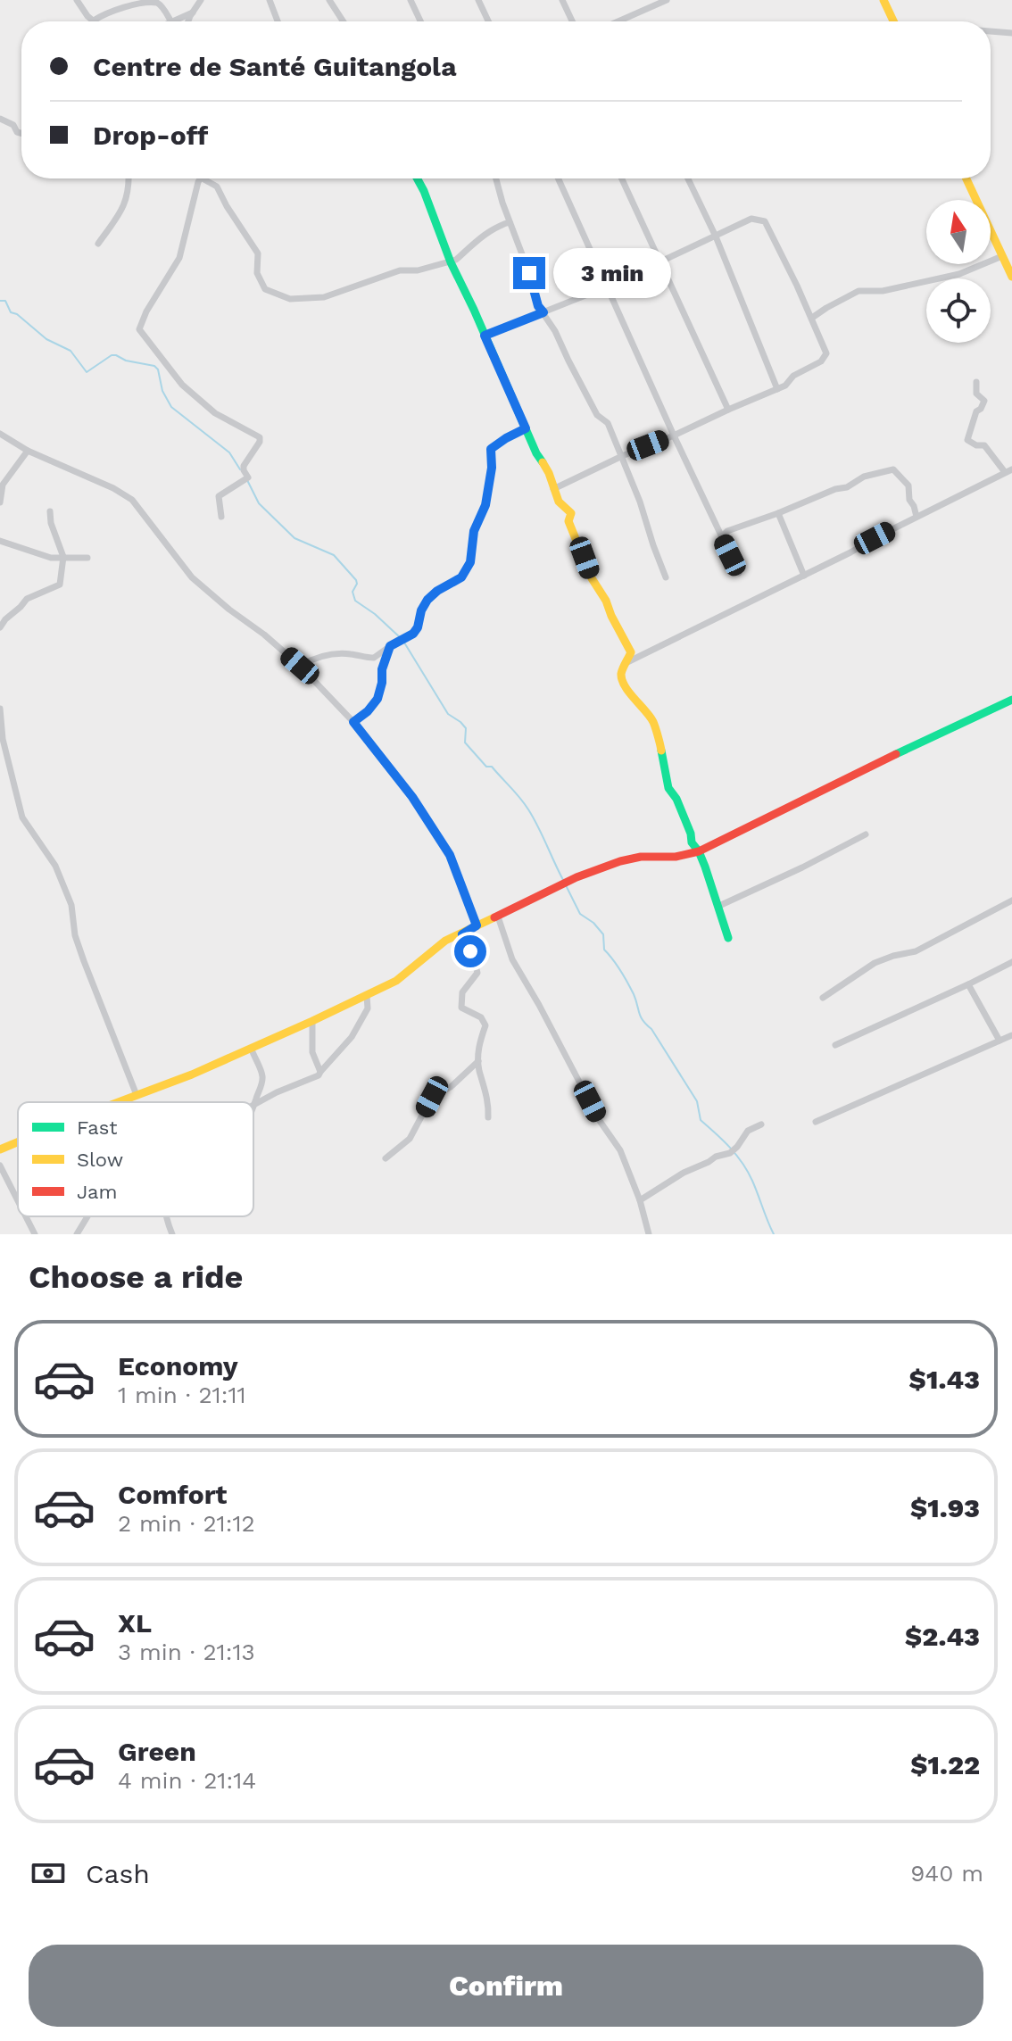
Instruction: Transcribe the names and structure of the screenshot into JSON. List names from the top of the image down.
{
  "legend": ["Fast", "Slow", "Jam"],
  "north": "top",
  "page": {
    "banner": ["Centre de Santé Guitangola", "Drop-off"],
    "bubble": "3 min",
    "heading": "Choose a ride",
    "list": [
      {
        "name": "Economy",
        "note": "1 min · 21:11",
        "value": "$1.43"
      },
      {
        "name": "Comfort",
        "note": "2 min · 21:12",
        "value": "$1.93"
      },
      {
        "name": "XL",
        "note": "3 min · 21:13",
        "value": "$2.43"
      },
      {
        "name": "Green",
        "note": "4 min · 21:14",
        "value": "$1.22"
      }
    ],
    "pay": ["Cash", "940 m"],
    "buttons": "Confirm"
  }
}
